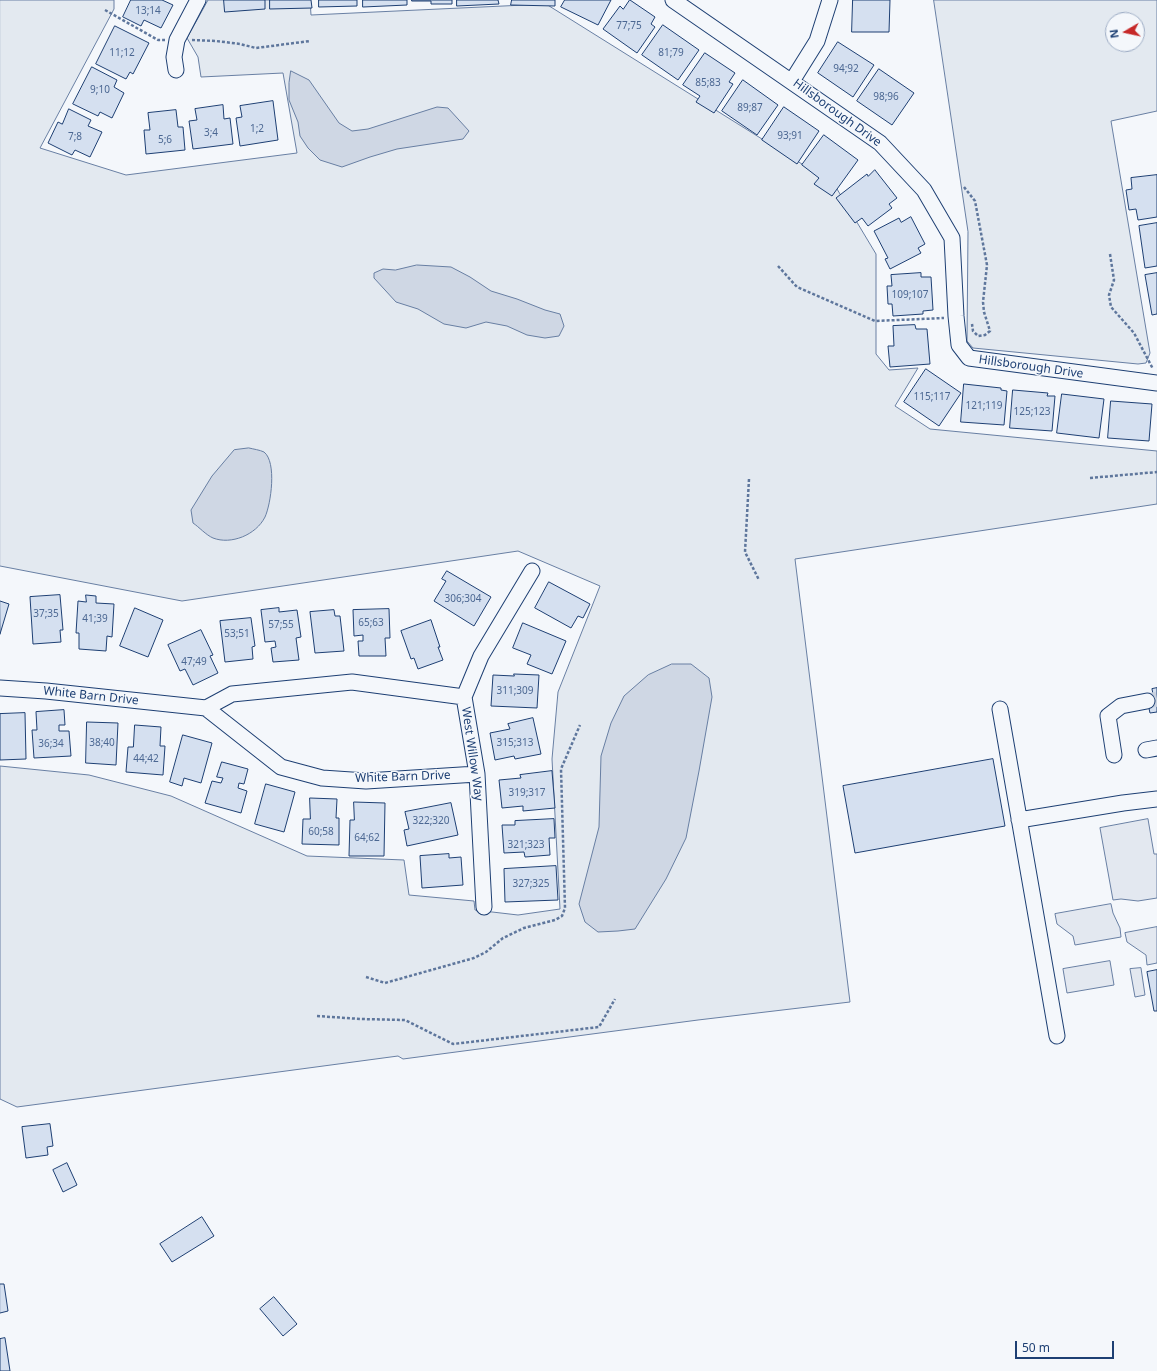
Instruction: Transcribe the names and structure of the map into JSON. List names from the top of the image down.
{
  "streets": {
    "street": ["Hillsborough Drive", "White Barn Drive", "West Willow Way"]
  },
  "crossings": [
    ["White Barn Drive", "West Willow Way"]
  ],
  "house_numbers": [
    "13;14",
    "77;75",
    "11;12",
    "81;79",
    "94;92",
    "85;83",
    "9;10",
    "98;96",
    "89;87",
    "1;2",
    "3;4",
    "93;91",
    "7;8",
    "5;6",
    "109;107",
    "115;117",
    "121;119",
    "125;123",
    "306;304",
    "37;35",
    "41;39",
    "65;63",
    "57;55",
    "53;51",
    "47;49",
    "311;309",
    "38;40",
    "315;313",
    "36;34",
    "44;42",
    "319;317",
    "322;320",
    "60;58",
    "64;62",
    "321;323",
    "327;325"
  ],
  "scale_bar": "50 m",
  "north": "left"
}
